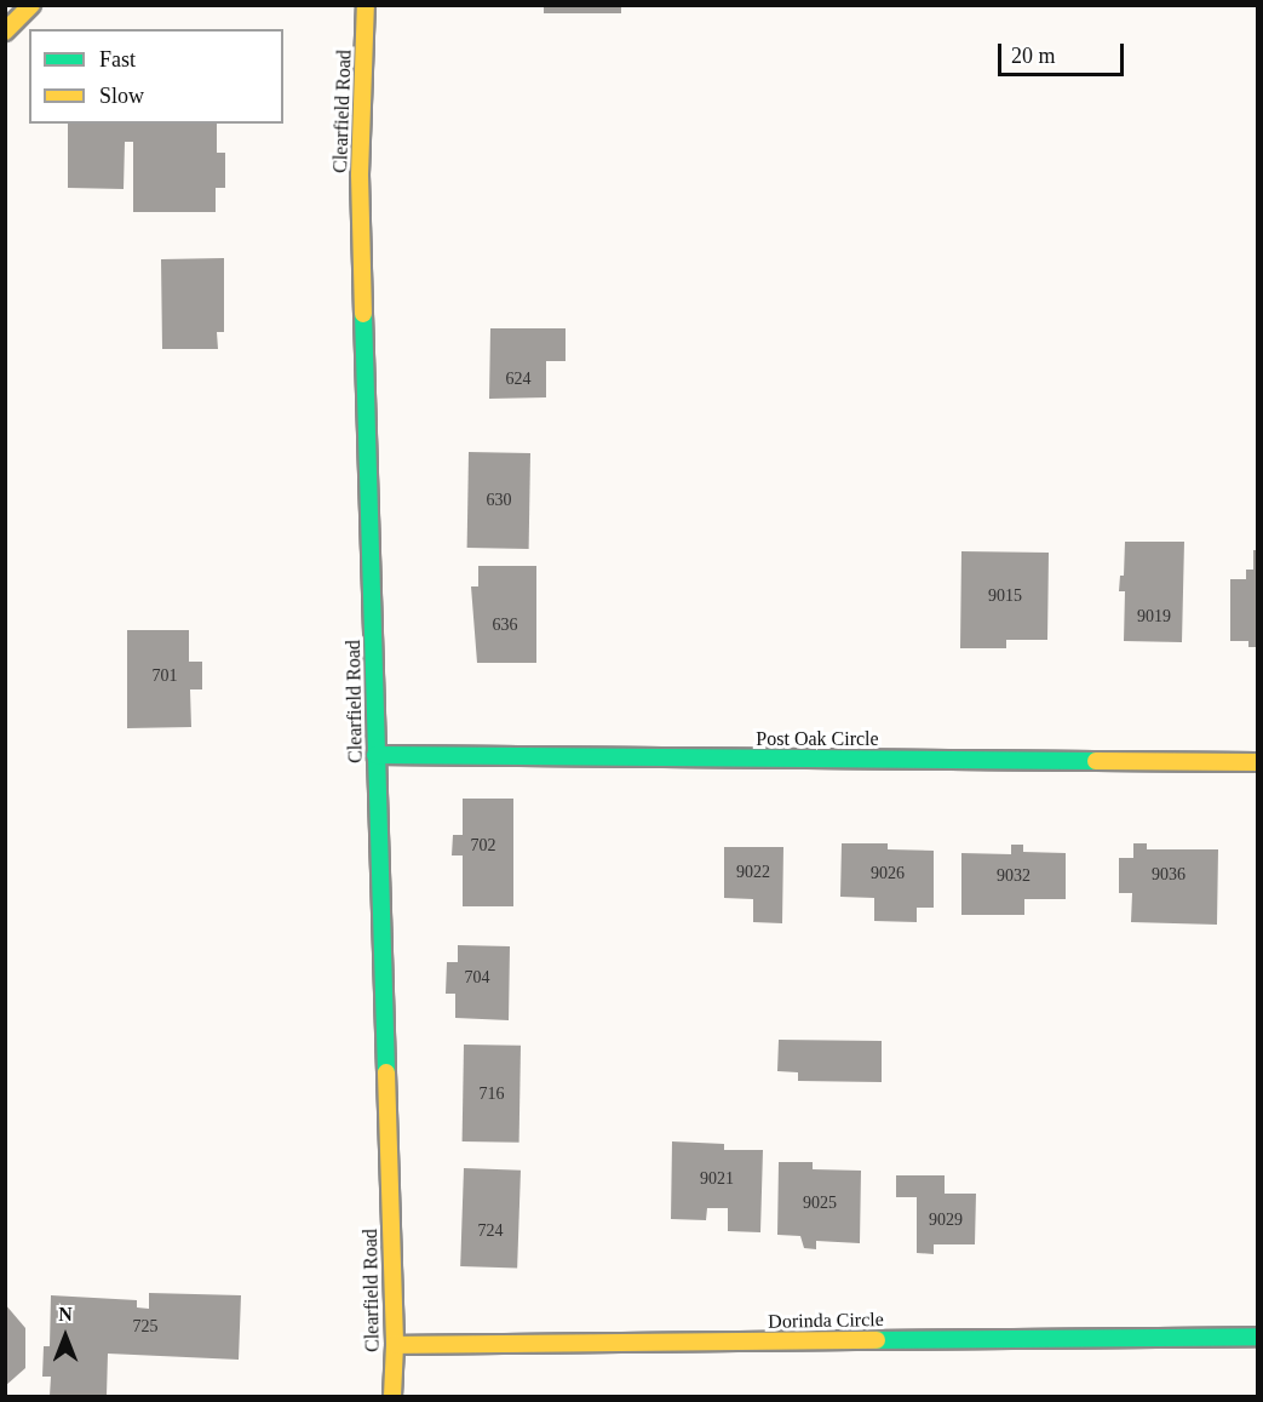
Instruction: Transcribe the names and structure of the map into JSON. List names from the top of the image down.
{
  "streets": {
    "street": ["Clearfield Road", "Post Oak Circle", "Dorinda Circle"]
  },
  "crossings": [
    ["Clearfield Road", "Post Oak Circle"],
    ["Clearfield Road", "Dorinda Circle"]
  ],
  "house_numbers": [
    "624",
    "630",
    "9015",
    "9019",
    "636",
    "701",
    "702",
    "9022",
    "9026",
    "9036",
    "9032",
    "704",
    "716",
    "9021",
    "9025",
    "9029",
    "724",
    "725"
  ],
  "legend": ["Fast", "Slow"],
  "scale_bar": "20 m",
  "north": "top"
}
